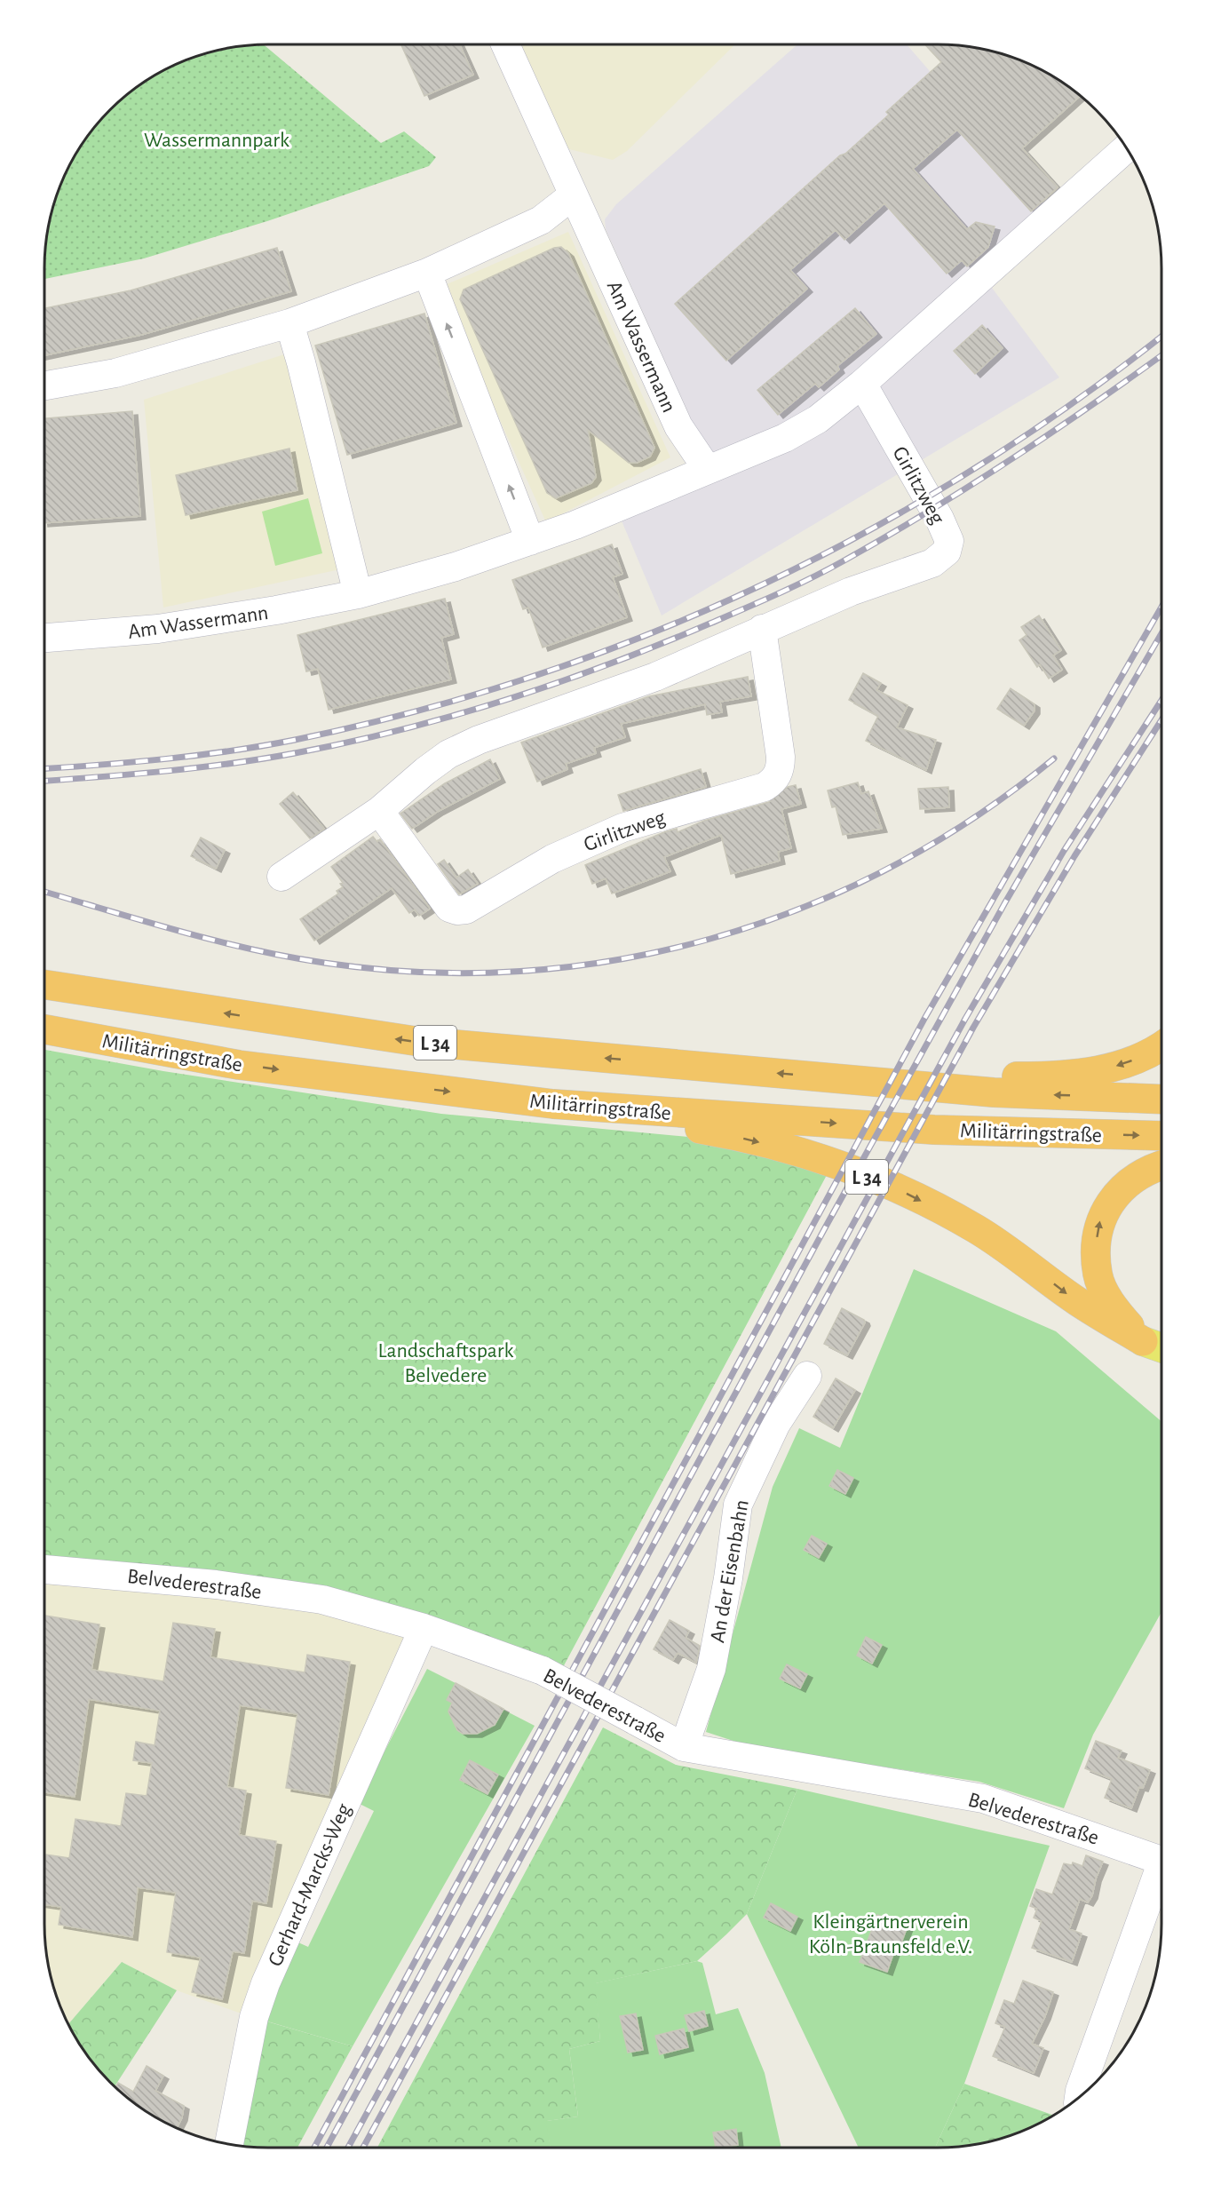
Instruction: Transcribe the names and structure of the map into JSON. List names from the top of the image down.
{
  "streets": {
    "highway": ["L 34", "Militärringstraße"],
    "street": [
      "Am Wassermann",
      "Girlitzweg",
      "An der Eisenbahn",
      "Belvederestraße",
      "Gerhard-Marcks-Weg"
    ]
  },
  "crossings": [
    ["L 34", "Militärringstraße"],
    ["An der Eisenbahn", "Belvederestraße"],
    ["Belvederestraße", "Gerhard-Marcks-Weg"]
  ],
  "parks": ["Wassermannpark", "Landschaftspark Belvedere", "Kleingärtnerverein Köln-Braunsfeld e.V."]
}
